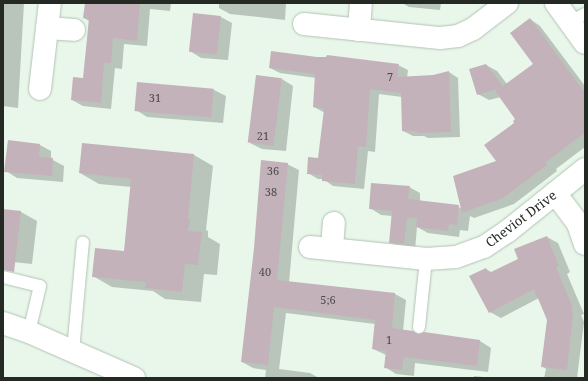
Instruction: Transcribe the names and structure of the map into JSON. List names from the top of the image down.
{
  "streets": {
    "street": ["Cheviot Drive"]
  },
  "house_numbers": [
    "7",
    "31",
    "21",
    "36",
    "38",
    "40",
    "5;6",
    "1"
  ]
}
